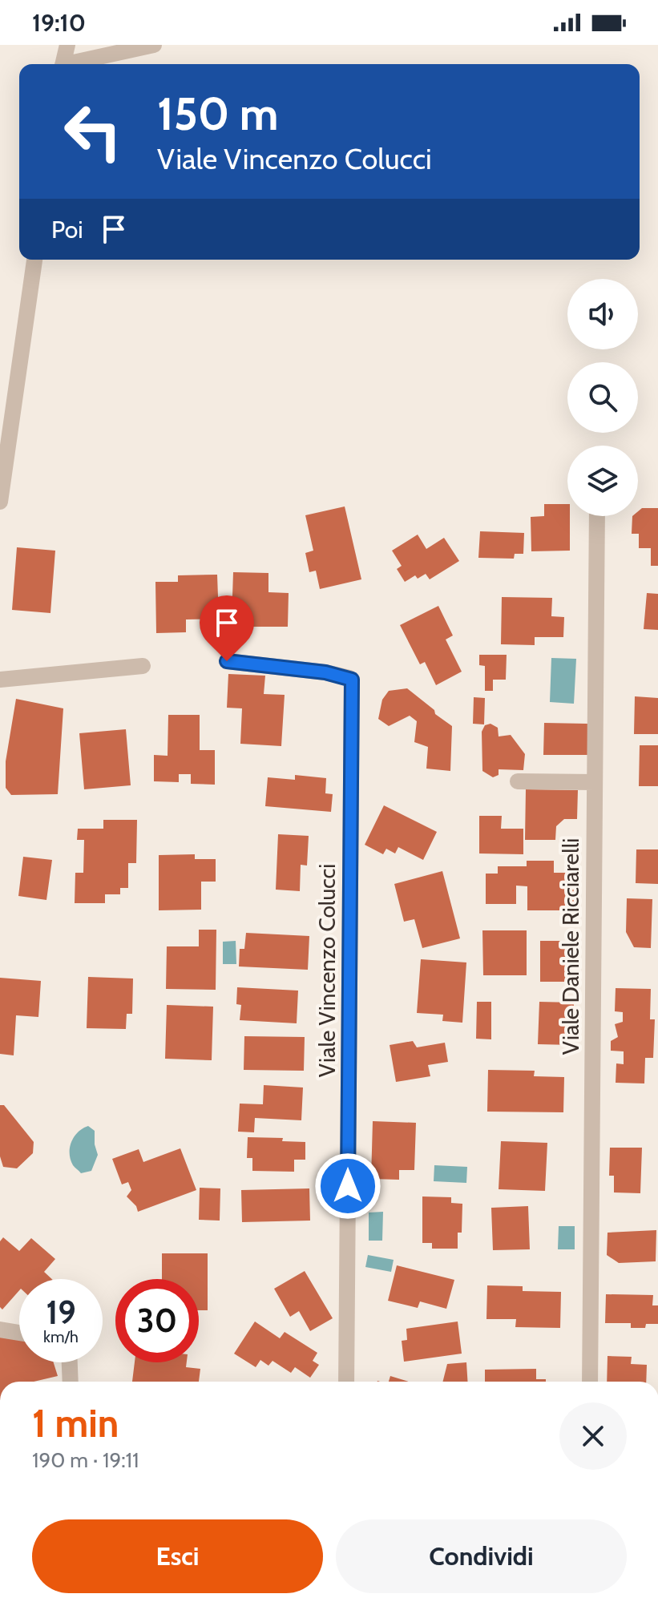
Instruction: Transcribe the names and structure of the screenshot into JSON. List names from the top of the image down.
{
  "streets": {
    "street": ["Viale Daniele Ricciarelli", "Viale Vincenzo Colucci"]
  },
  "page": {
    "status": "19:10",
    "turn": ["150 m", "Viale Vincenzo Colucci"],
    "then": "Poi",
    "speed": "19 km/h",
    "limit": "30",
    "heading": ["1 min", "190 m · 19:11"],
    "buttons": ["Esci", "Condividi"]
  }
}
